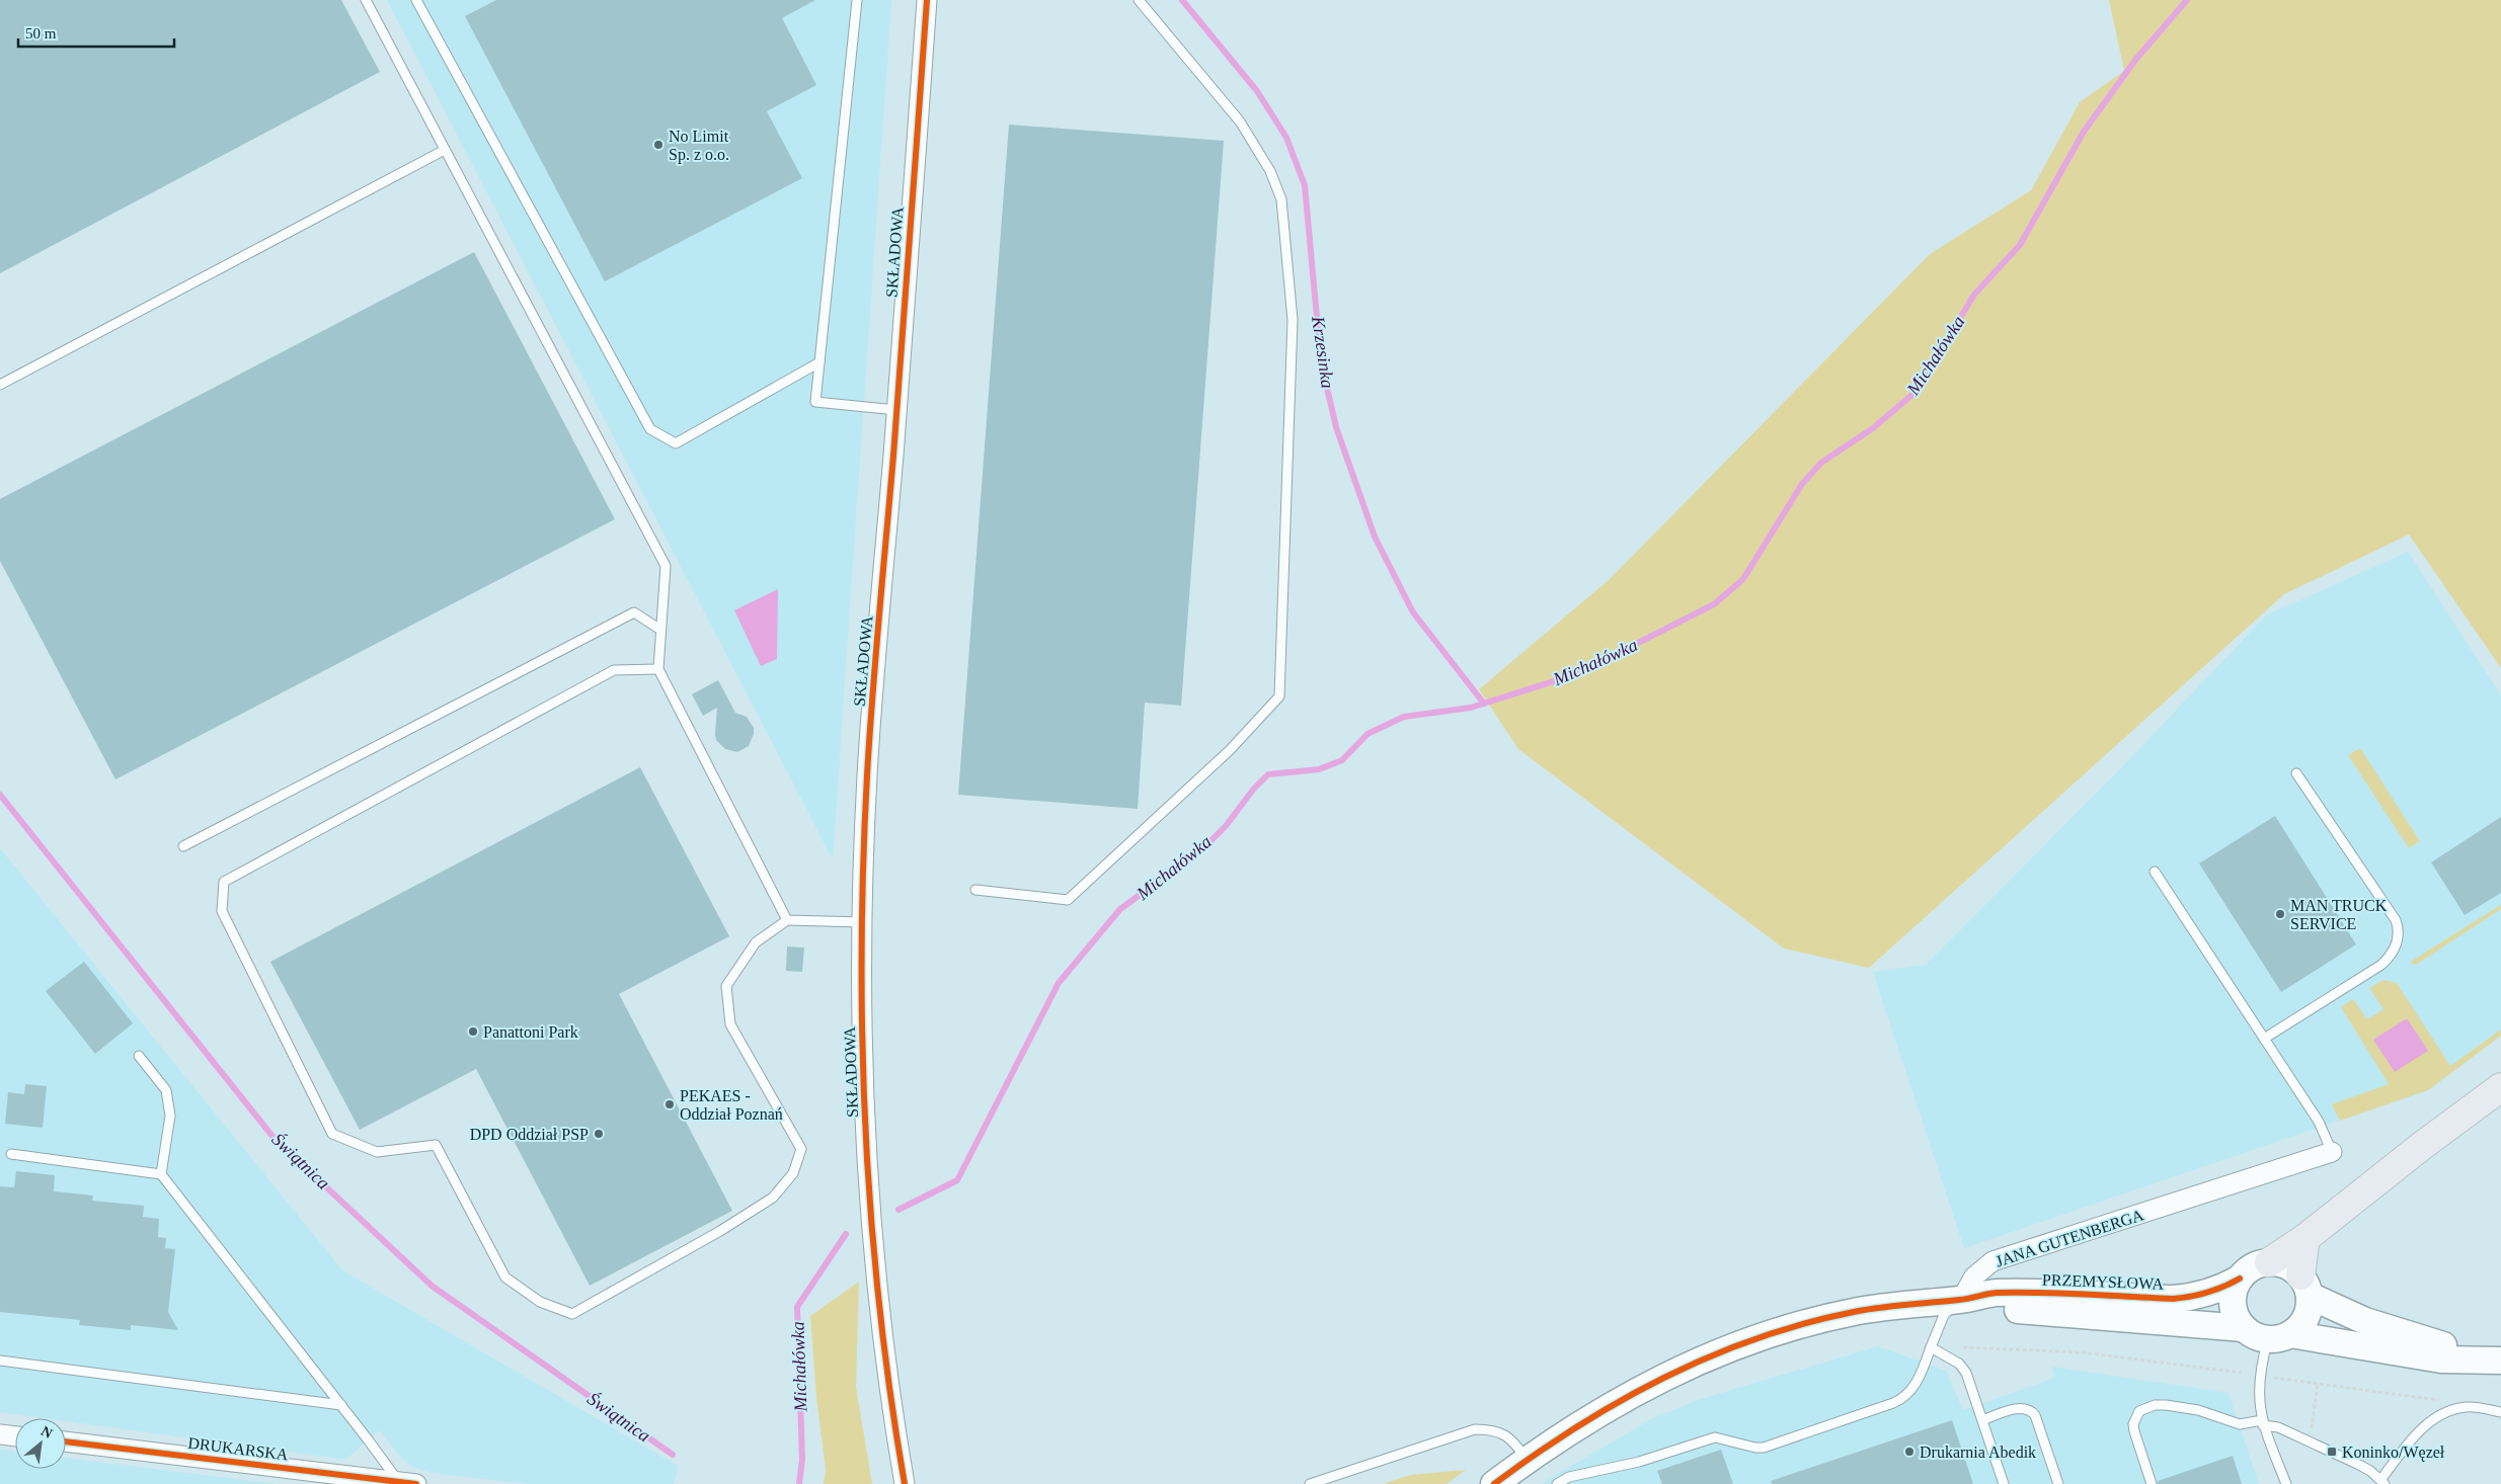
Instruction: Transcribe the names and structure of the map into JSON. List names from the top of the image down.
{
  "streets": {
    "street": [
      "SKŁADOWA",
      "JANA GUTENBERGA",
      "PRZEMYSŁOWA",
      "DRUKARSKA"
    ]
  },
  "crossings": [
    ["JANA GUTENBERGA", "PRZEMYSŁOWA"]
  ],
  "water": ["Krzesinka", "Michałówka", "Świątnica"],
  "places": {
    "other": [
      "No Limit Sp. z o.o.",
      "MAN TRUCK SERVICE",
      "Panattoni Park",
      "PEKAES - Oddział Poznań",
      "DPD Oddział PSP",
      "Drukarnia Abedik"
    ],
    "transit": ["Koninko/Węzeł"]
  },
  "scale_bar": "50 m",
  "north": "top right"
}
